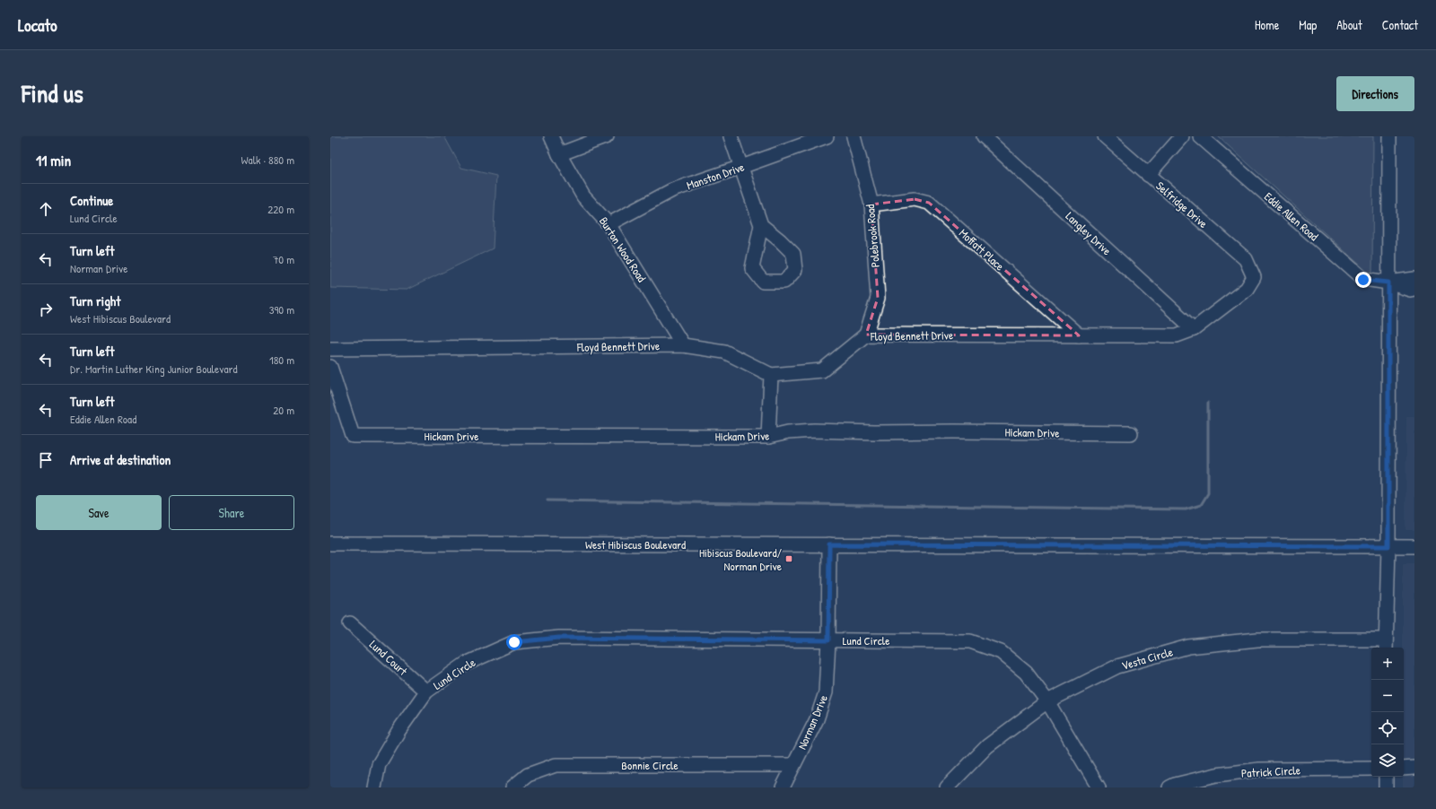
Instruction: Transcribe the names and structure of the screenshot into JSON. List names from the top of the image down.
{
  "streets": {
    "street": [
      "Manston Drive",
      "Selfridge Drive",
      "Eddie Allen Road",
      "Langley Drive",
      "Polebrook Road",
      "Burton Wood Road",
      "Moffatt Place",
      "Floyd Bennett Drive",
      "Hickam Drive",
      "West Hibiscus Boulevard",
      "Lund Circle",
      "Lund Court",
      "Vesta Circle",
      "Norman Drive",
      "Bonnie Circle",
      "Patrick Circle"
    ]
  },
  "crossings": [
    ["Manston Drive", "Burton Wood Road"],
    ["Selfridge Drive", "Floyd Bennett Drive"],
    ["Langley Drive", "Floyd Bennett Drive"],
    ["Polebrook Road", "Moffatt Place"],
    ["Polebrook Road", "Floyd Bennett Drive"],
    ["Burton Wood Road", "Floyd Bennett Drive"],
    ["Moffatt Place", "Floyd Bennett Drive"],
    ["West Hibiscus Boulevard", "Norman Drive"],
    ["Lund Circle", "Lund Court"],
    ["Lund Circle", "Vesta Circle"],
    ["Lund Circle", "Norman Drive"],
    ["Norman Drive", "Bonnie Circle"]
  ],
  "places": {
    "transit": ["Hibiscus Boulevard/ Norman Drive"]
  },
  "page": {
    "header": "Locato",
    "nav": [
      "Home",
      "Map",
      "About",
      "Contact"
    ],
    "title": "Find us",
    "buttons": [
      "Directions",
      ["Save", "Share"]
    ],
    "heading": ["11 min", "Walk · 880 m"],
    "list": [
      ["Continue", "Lund Circle", "220 m"],
      ["Turn left", "Norman Drive", "70 m"],
      ["Turn right", "West Hibiscus Boulevard", "390 m"],
      ["Turn left", "Dr. Martin Luther King Junior Boulevard", "180 m"],
      ["Turn left", "Eddie Allen Road", "20 m"],
      "Arrive at destination"
    ],
    "map_buttons": ["+", "−"]
  }
}
